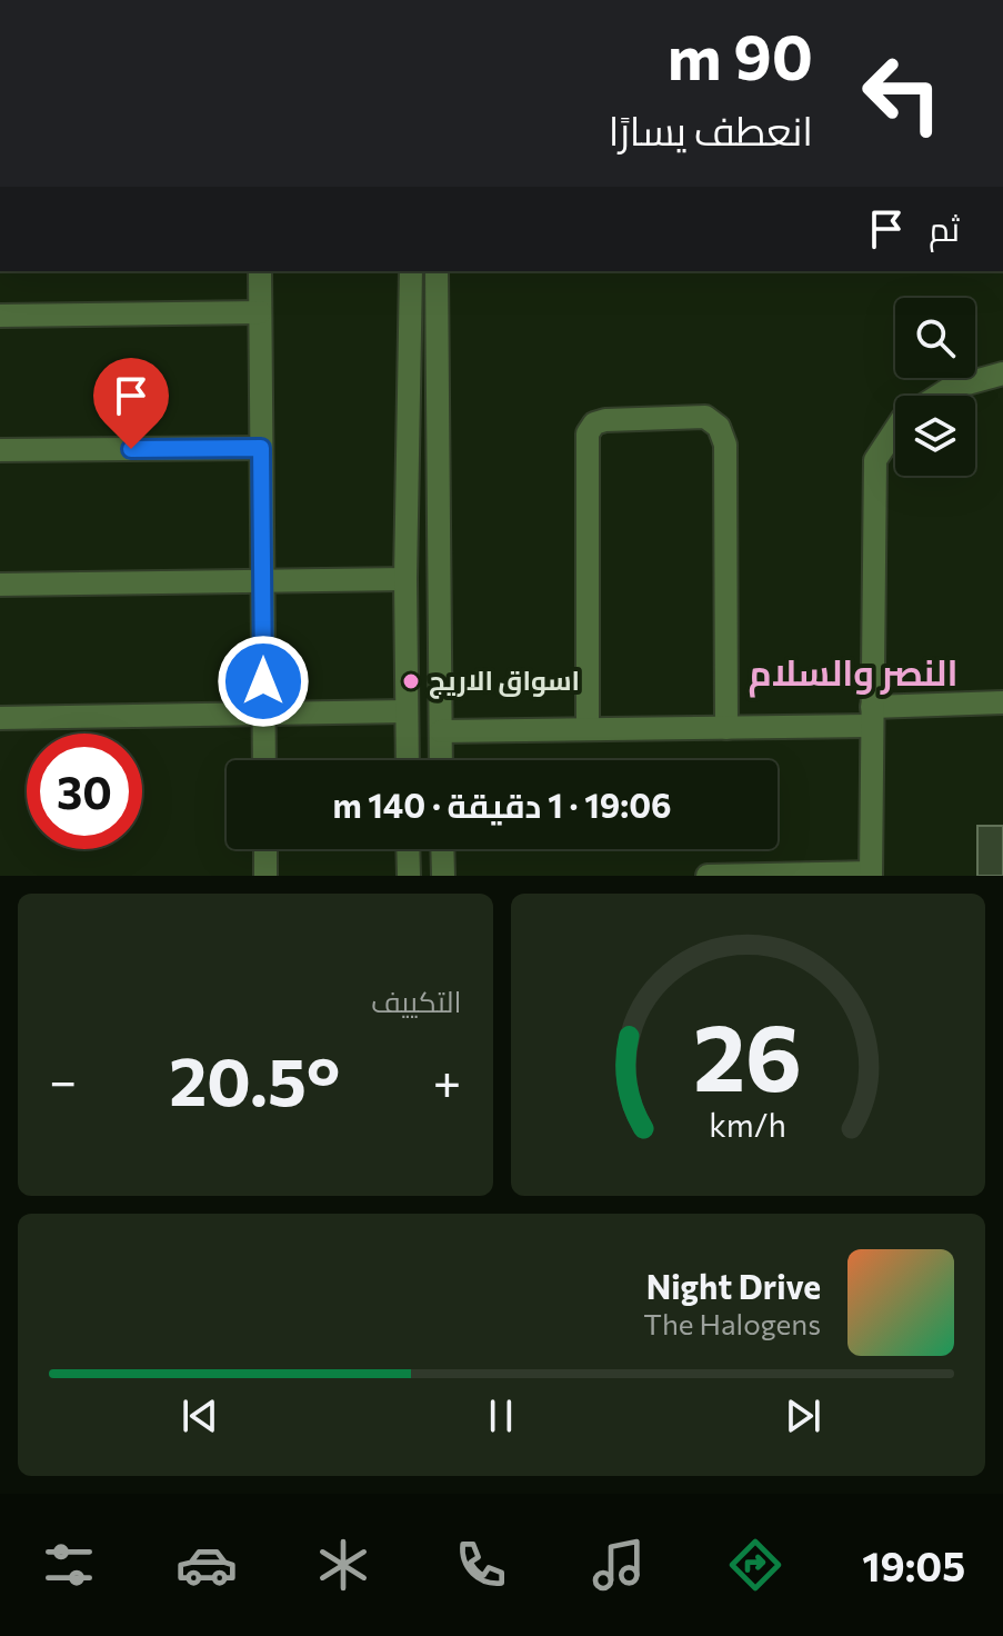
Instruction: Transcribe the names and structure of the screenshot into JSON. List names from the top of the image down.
{
  "districts": ["النصر والسلام"],
  "places": ["اسواق الاريج"],
  "page": {
    "turn": ["90 m", "انعطف يسارًا"],
    "then": "ثم",
    "limit": "30",
    "trip": "19:06 · 1 دقيقة · 140 m",
    "tile": "التكييف",
    "heat": ["−", "20.5°", "+"],
    "song": ["Night Drive", "The Halogens"],
    "tabs": "19:05",
    "gauge": ["26", "km/h"]
  }
}
